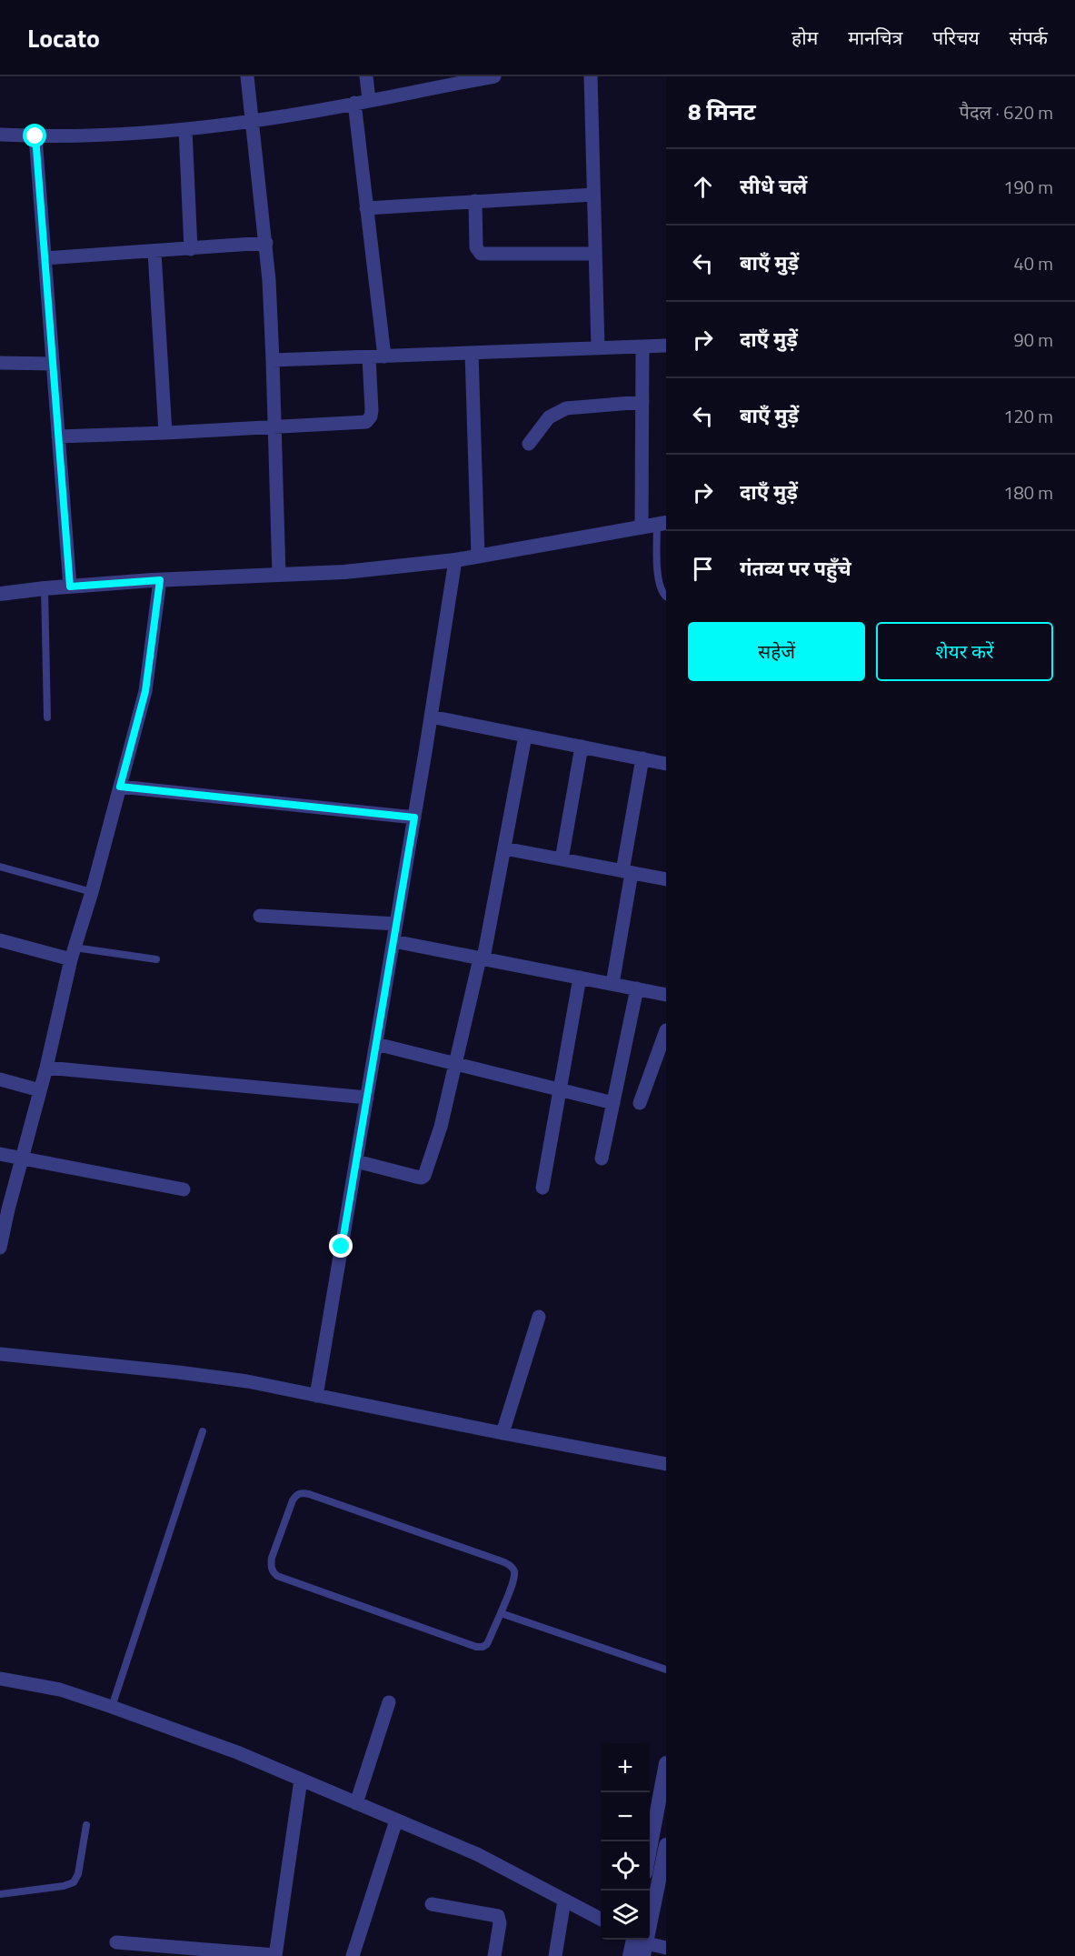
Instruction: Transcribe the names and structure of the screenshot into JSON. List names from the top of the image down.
{
  "page": {
    "header": "Locato",
    "nav": [
      "होम",
      "मानचित्र",
      "परिचय",
      "संपर्क"
    ],
    "heading": ["8 मिनट", "पैदल · 620 m"],
    "list": [
      ["सीधे चलें", "190 m"],
      ["बाएँ मुड़ें", "40 m"],
      ["दाएँ मुड़ें", "90 m"],
      ["बाएँ मुड़ें", "120 m"],
      ["दाएँ मुड़ें", "180 m"],
      "गंतव्य पर पहुँचे"
    ],
    "buttons": ["सहेजें", "शेयर करें"],
    "map_buttons": ["+", "−"]
  }
}
